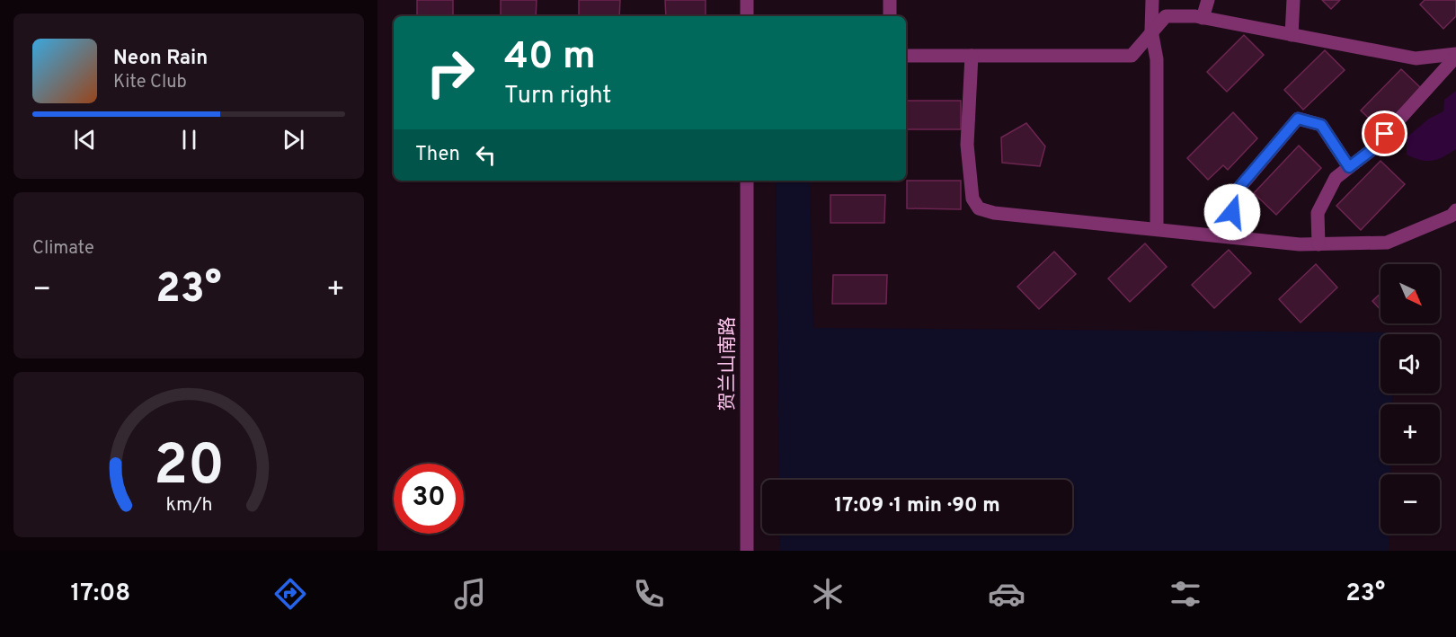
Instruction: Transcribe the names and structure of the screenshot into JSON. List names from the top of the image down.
{
  "streets": {
    "street": ["贺兰山南路"]
  },
  "north": "bottom right",
  "page": {
    "turn": ["40 m", "Turn right"],
    "song": ["Neon Rain", "Kite Club"],
    "then": "Then",
    "tile": "Climate",
    "map_buttons": ["+", "−"],
    "heat": ["−", "23°", "+"],
    "limit": "30",
    "trip": "17:09 · 1 min · 90 m",
    "tabs": ["17:08", "23°"],
    "gauge": ["20", "km/h"]
  }
}
